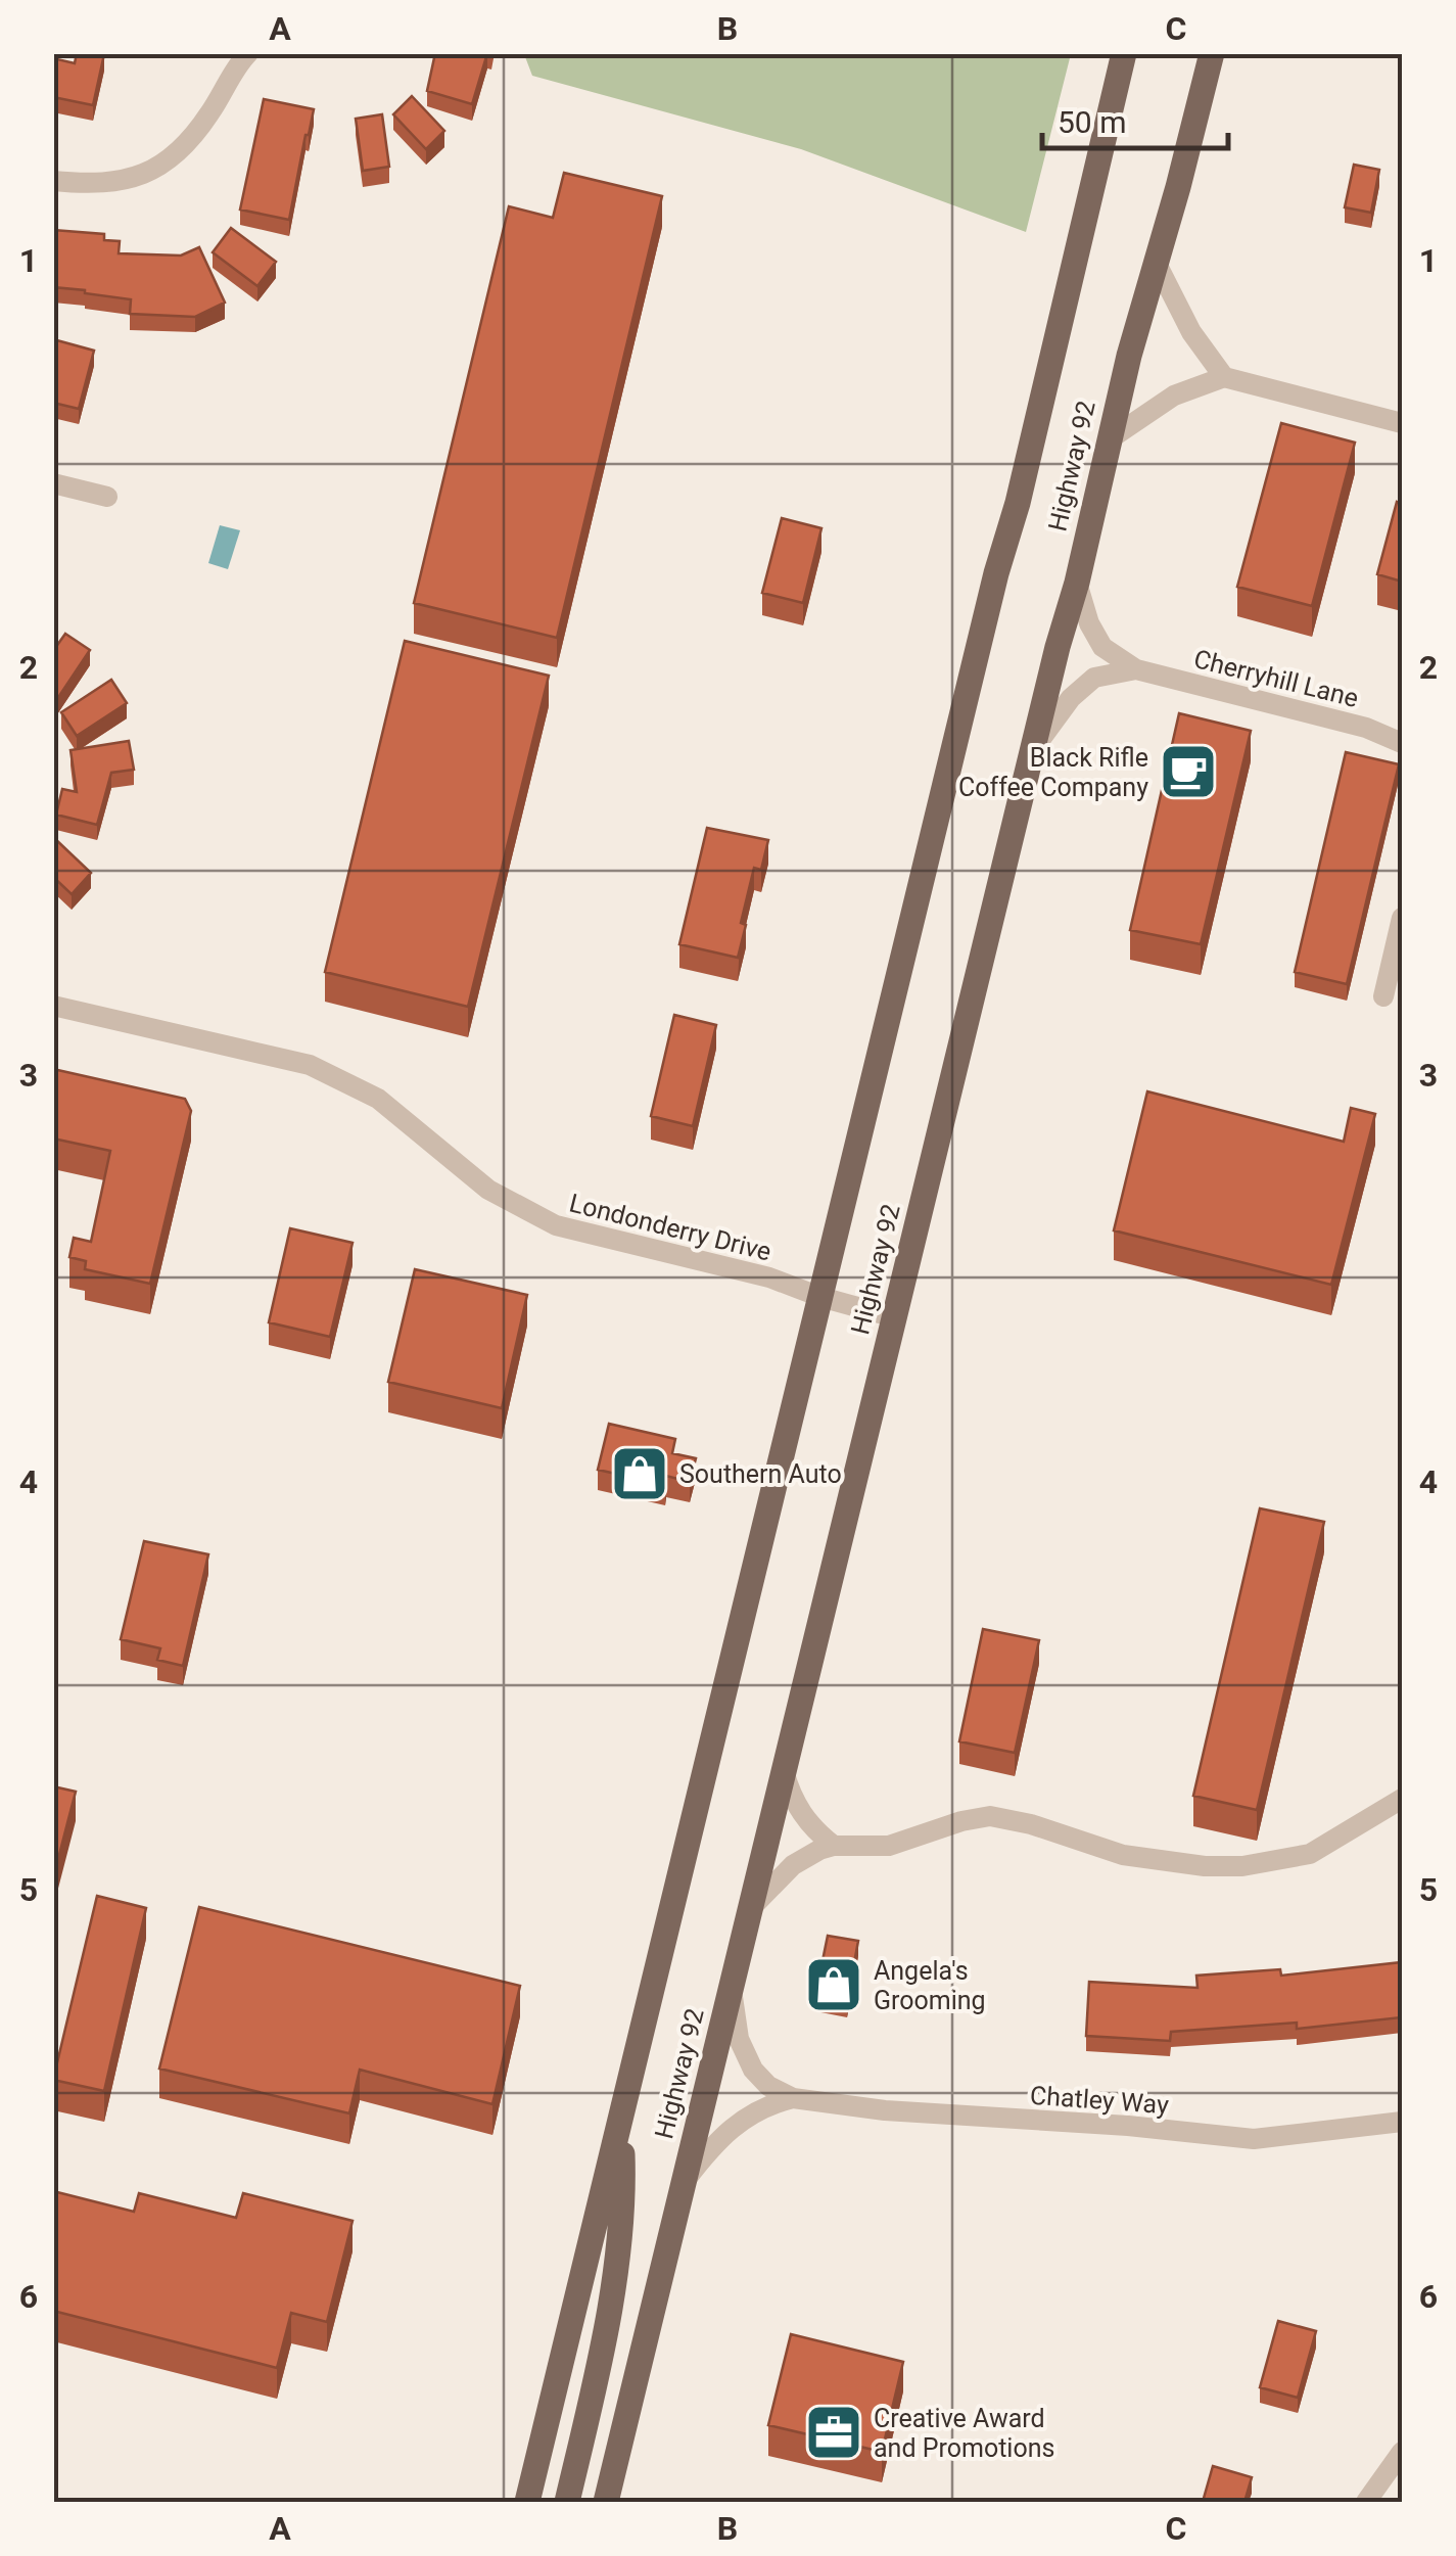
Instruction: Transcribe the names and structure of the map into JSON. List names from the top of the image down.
{
  "streets": {
    "main road": ["Highway 92"],
    "street": ["Cherryhill Lane", "Londonderry Drive", "Chatley Way"]
  },
  "crossings": [
    ["Highway 92", "Londonderry Drive"],
    ["Highway 92", "Chatley Way"]
  ],
  "places": {
    "cafe": ["Black Rifle Coffee Company"],
    "shop": ["Southern Auto", "Angela's Grooming"],
    "office": ["Creative Award and Promotions"]
  },
  "scale_bar": "50 m",
  "grid": {
    "columns": ["A", "B", "C"],
    "rows": [
      "1",
      "2",
      "3",
      "4",
      "5",
      "6"
    ]
  }
}
